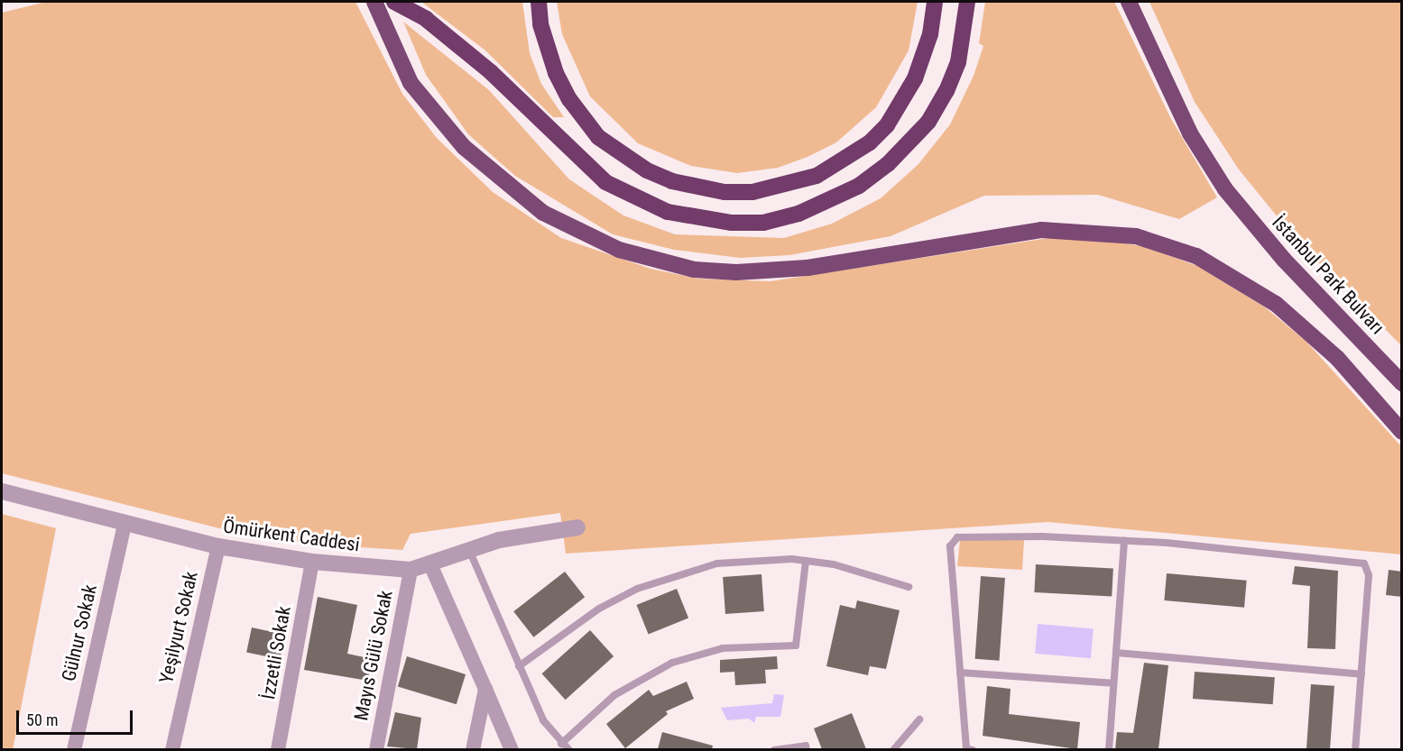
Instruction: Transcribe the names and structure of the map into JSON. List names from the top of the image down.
{
  "streets": {
    "highway": ["İstanbul Park Bulvarı"],
    "street": [
      "Ömürkent Caddesi",
      "Yeşilyurt Sokak",
      "Gülnur Sokak",
      "İzzetli Sokak",
      "Mayıs Gülü Sokak"
    ]
  },
  "crossings": [
    ["Ömürkent Caddesi", "Yeşilyurt Sokak"],
    ["Ömürkent Caddesi", "Gülnur Sokak"],
    ["Ömürkent Caddesi", "İzzetli Sokak"],
    ["Ömürkent Caddesi", "Mayıs Gülü Sokak"]
  ],
  "scale_bar": "50 m"
}
